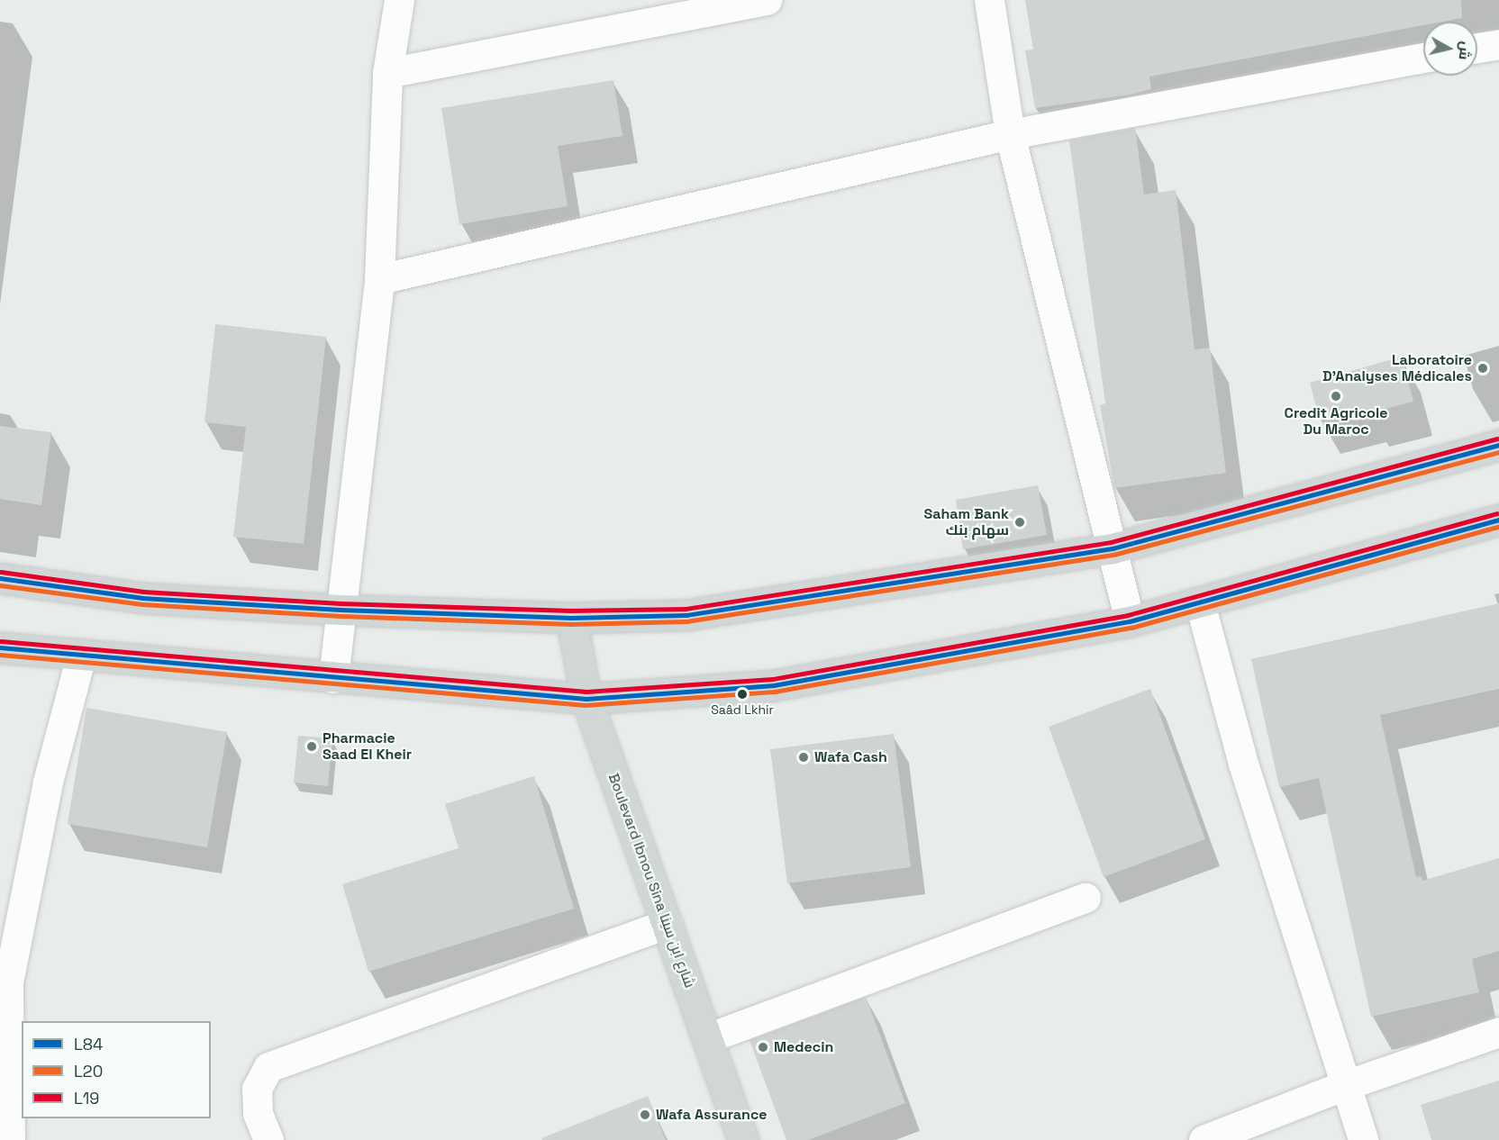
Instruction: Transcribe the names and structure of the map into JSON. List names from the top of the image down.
{
  "streets": {
    "main road": ["Boulevard Ibnou Sina شارع ابن سينا"]
  },
  "places": [
    "Laboratoire D'Analyses Médicales",
    "Credit Agricole Du Maroc",
    "Saham Bank سهام بنك",
    "Saâd Lkhir",
    "Pharmacie Saad El Kheir",
    "Wafa Cash",
    "Medecin",
    "Wafa Assurance"
  ],
  "lines": ["transit line L19", "transit line L84", "transit line L20"],
  "legend": ["L84", "L20", "L19"],
  "north": "right"
}
